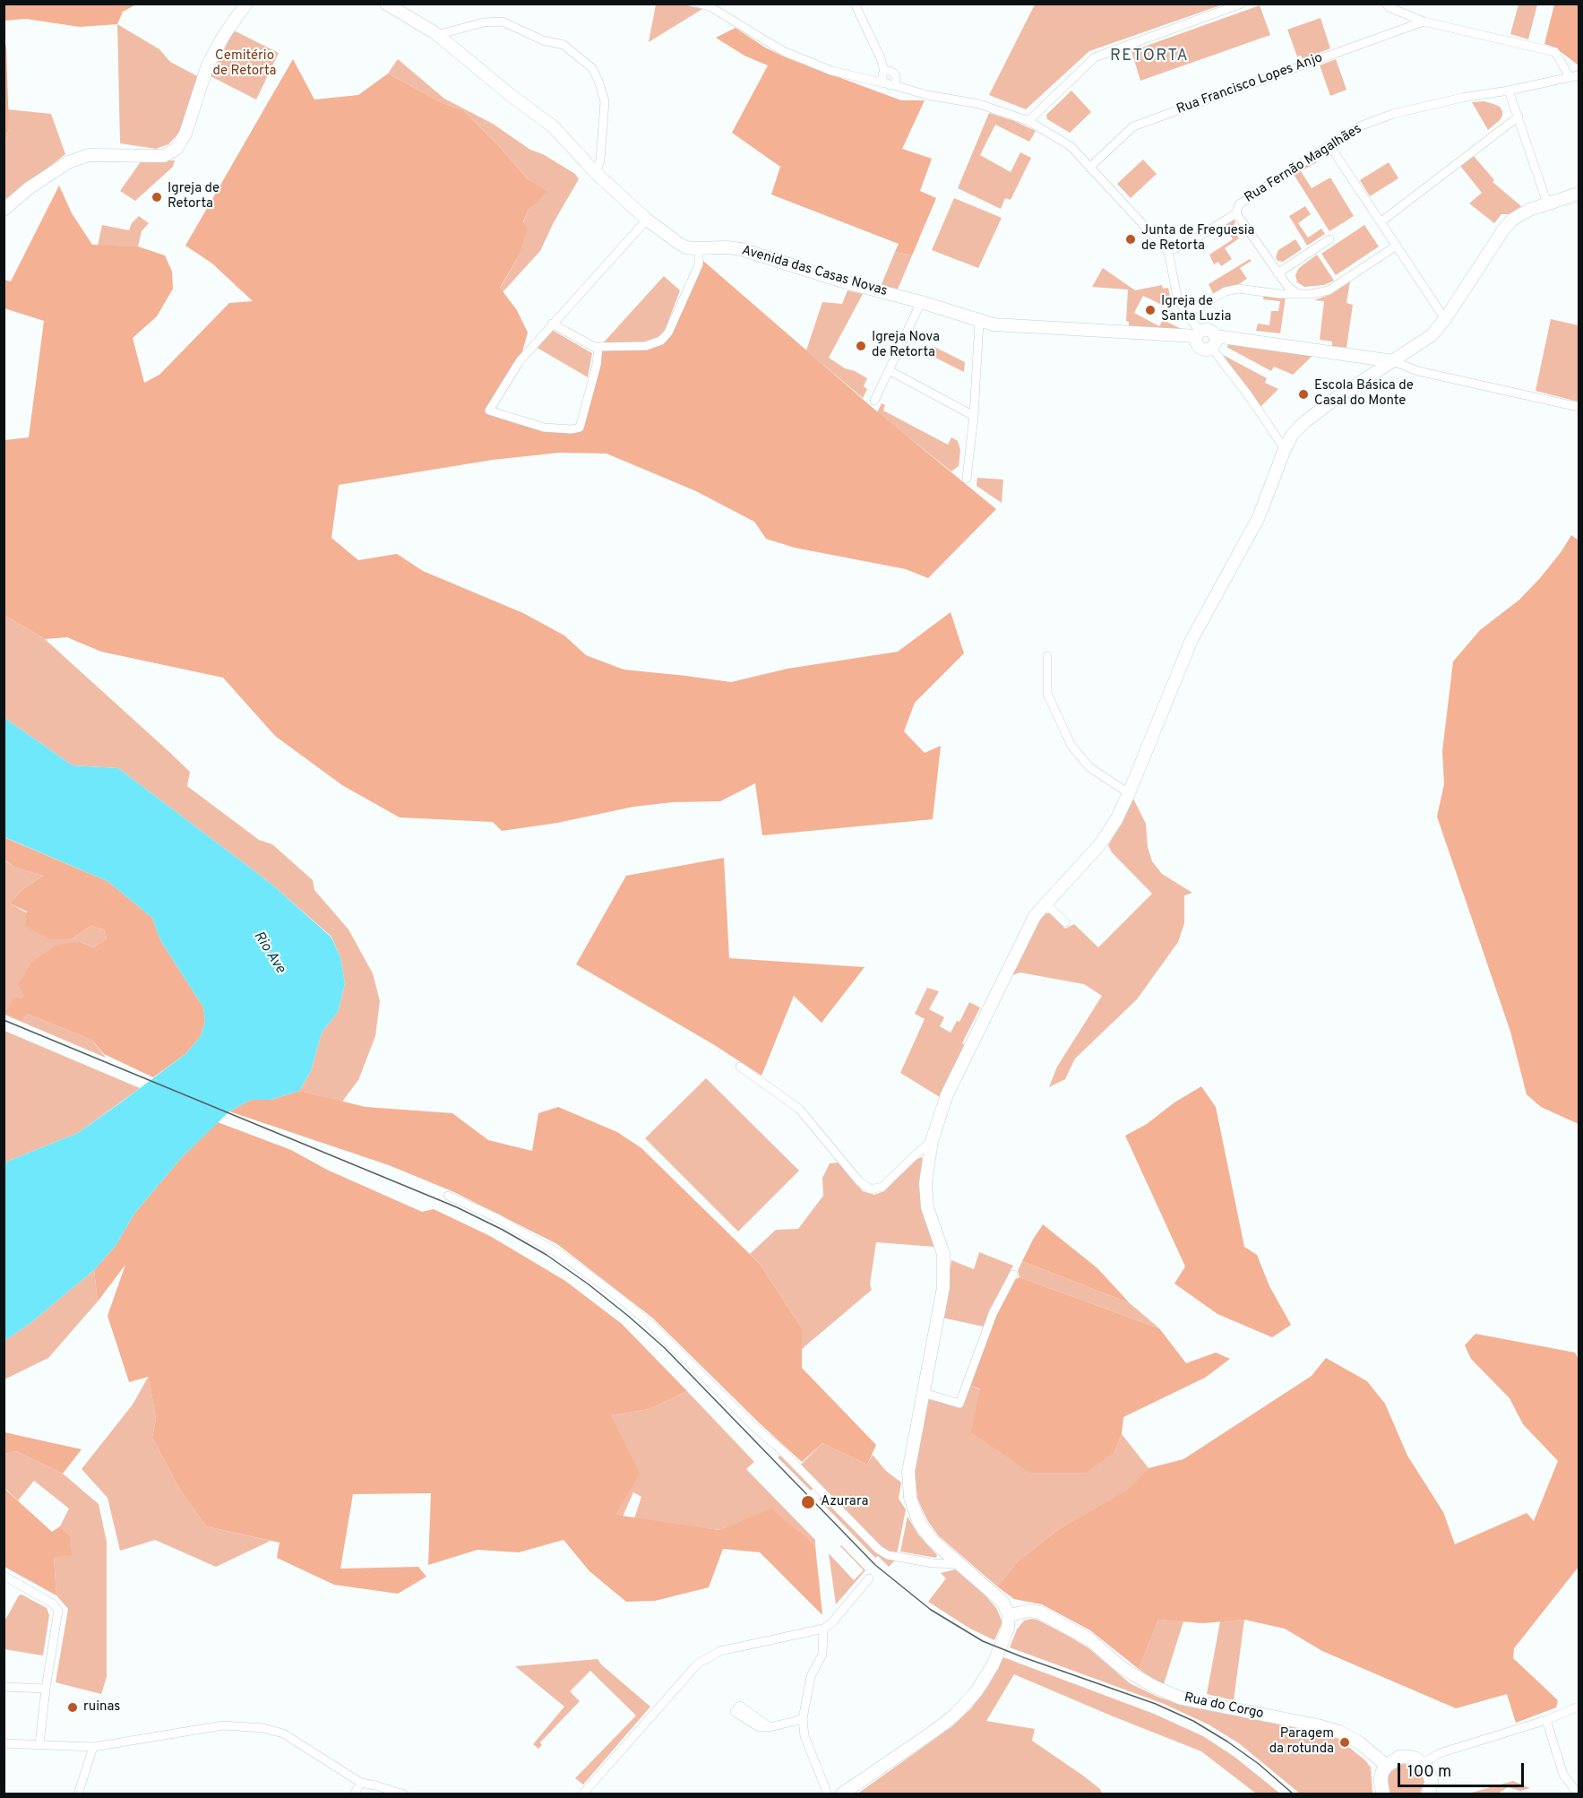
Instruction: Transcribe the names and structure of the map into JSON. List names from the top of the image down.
{
  "streets": {
    "street": [
      "Rua Francisco Lopes Anjo",
      "Rua Fernão Magalhães",
      "Avenida das Casas Novas",
      "Rua do Corgo"
    ]
  },
  "districts": ["RETORTA"],
  "water": ["Rio Ave"],
  "parks": ["Cemitério de Retorta"],
  "places": [
    "Igreja de Retorta",
    "Junta de Freguesia de Retorta",
    "Igreja de Santa Luzia",
    "Igreja Nova de Retorta",
    "Escola Básica de Casal do Monte",
    "Azurara",
    "ruinas",
    "Paragem da rotunda"
  ],
  "scale_bar": "100 m"
}
